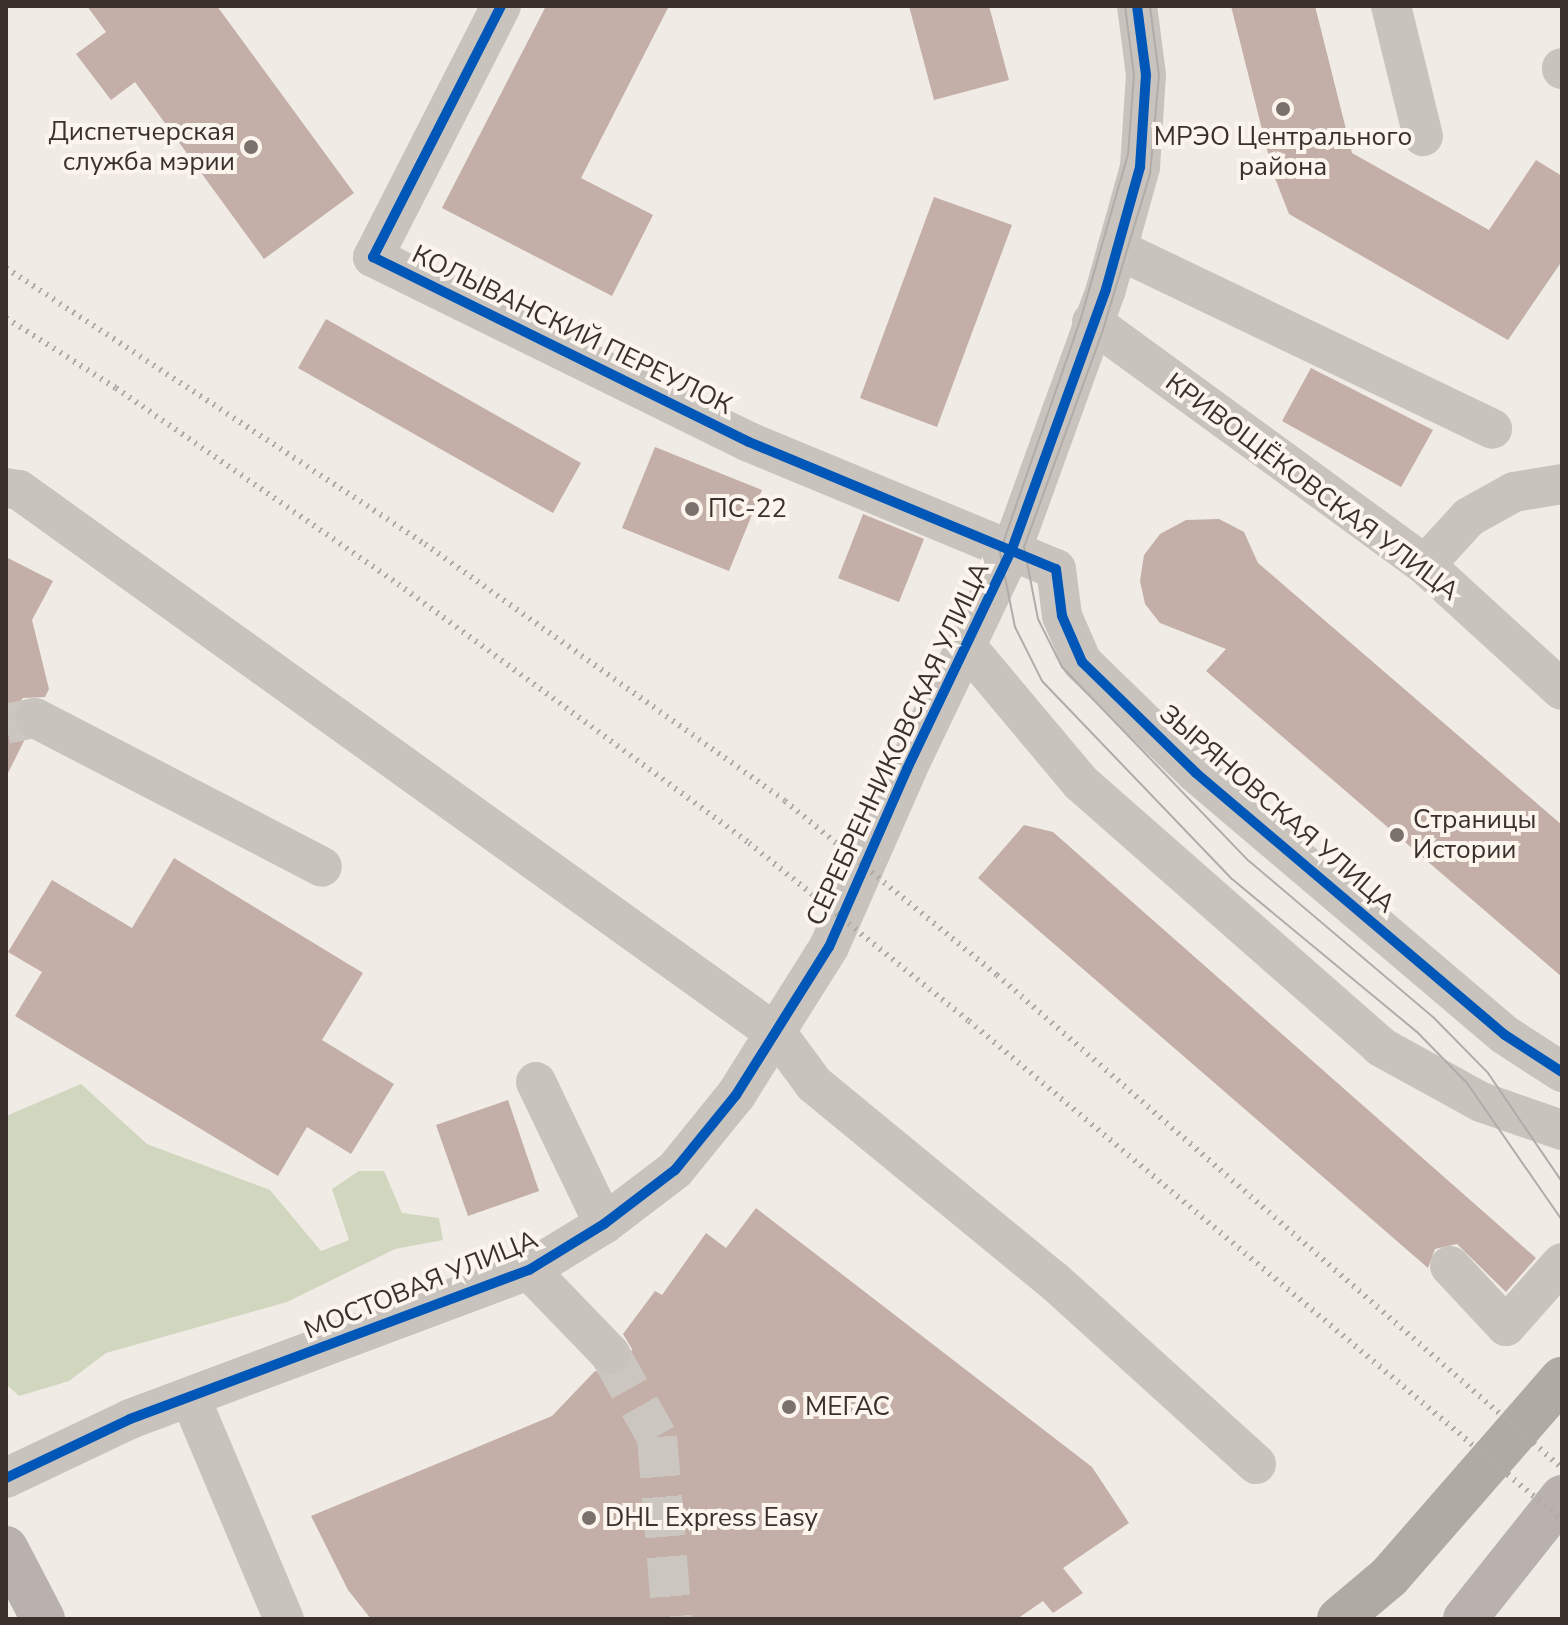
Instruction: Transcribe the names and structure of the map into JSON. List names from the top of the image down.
{
  "streets": {
    "street": [
      "КОЛЫВАНСКИЙ ПЕРЕУЛОК",
      "КРИВОЩЁКОВСКАЯ УЛИЦА",
      "СЕРЕБРЕННИКОВСКАЯ УЛИЦА",
      "ЗЫРЯНОВСКАЯ УЛИЦА",
      "МОСТОВАЯ УЛИЦА"
    ]
  },
  "crossings": [
    ["КОЛЫВАНСКИЙ ПЕРЕУЛОК", "СЕРЕБРЕННИКОВСКАЯ УЛИЦА"],
    ["КОЛЫВАНСКИЙ ПЕРЕУЛОК", "ЗЫРЯНОВСКАЯ УЛИЦА"],
    ["КРИВОЩЁКОВСКАЯ УЛИЦА", "СЕРЕБРЕННИКОВСКАЯ УЛИЦА"],
    ["СЕРЕБРЕННИКОВСКАЯ УЛИЦА", "ЗЫРЯНОВСКАЯ УЛИЦА"],
    ["СЕРЕБРЕННИКОВСКАЯ УЛИЦА", "МОСТОВАЯ УЛИЦА"]
  ],
  "places": [
    "МРЭО Центрального района",
    "Диспетчерская служба мэрии",
    "ПС-22",
    "Страницы Истории",
    "МЕГАС",
    "DHL Express Easy"
  ]
}
